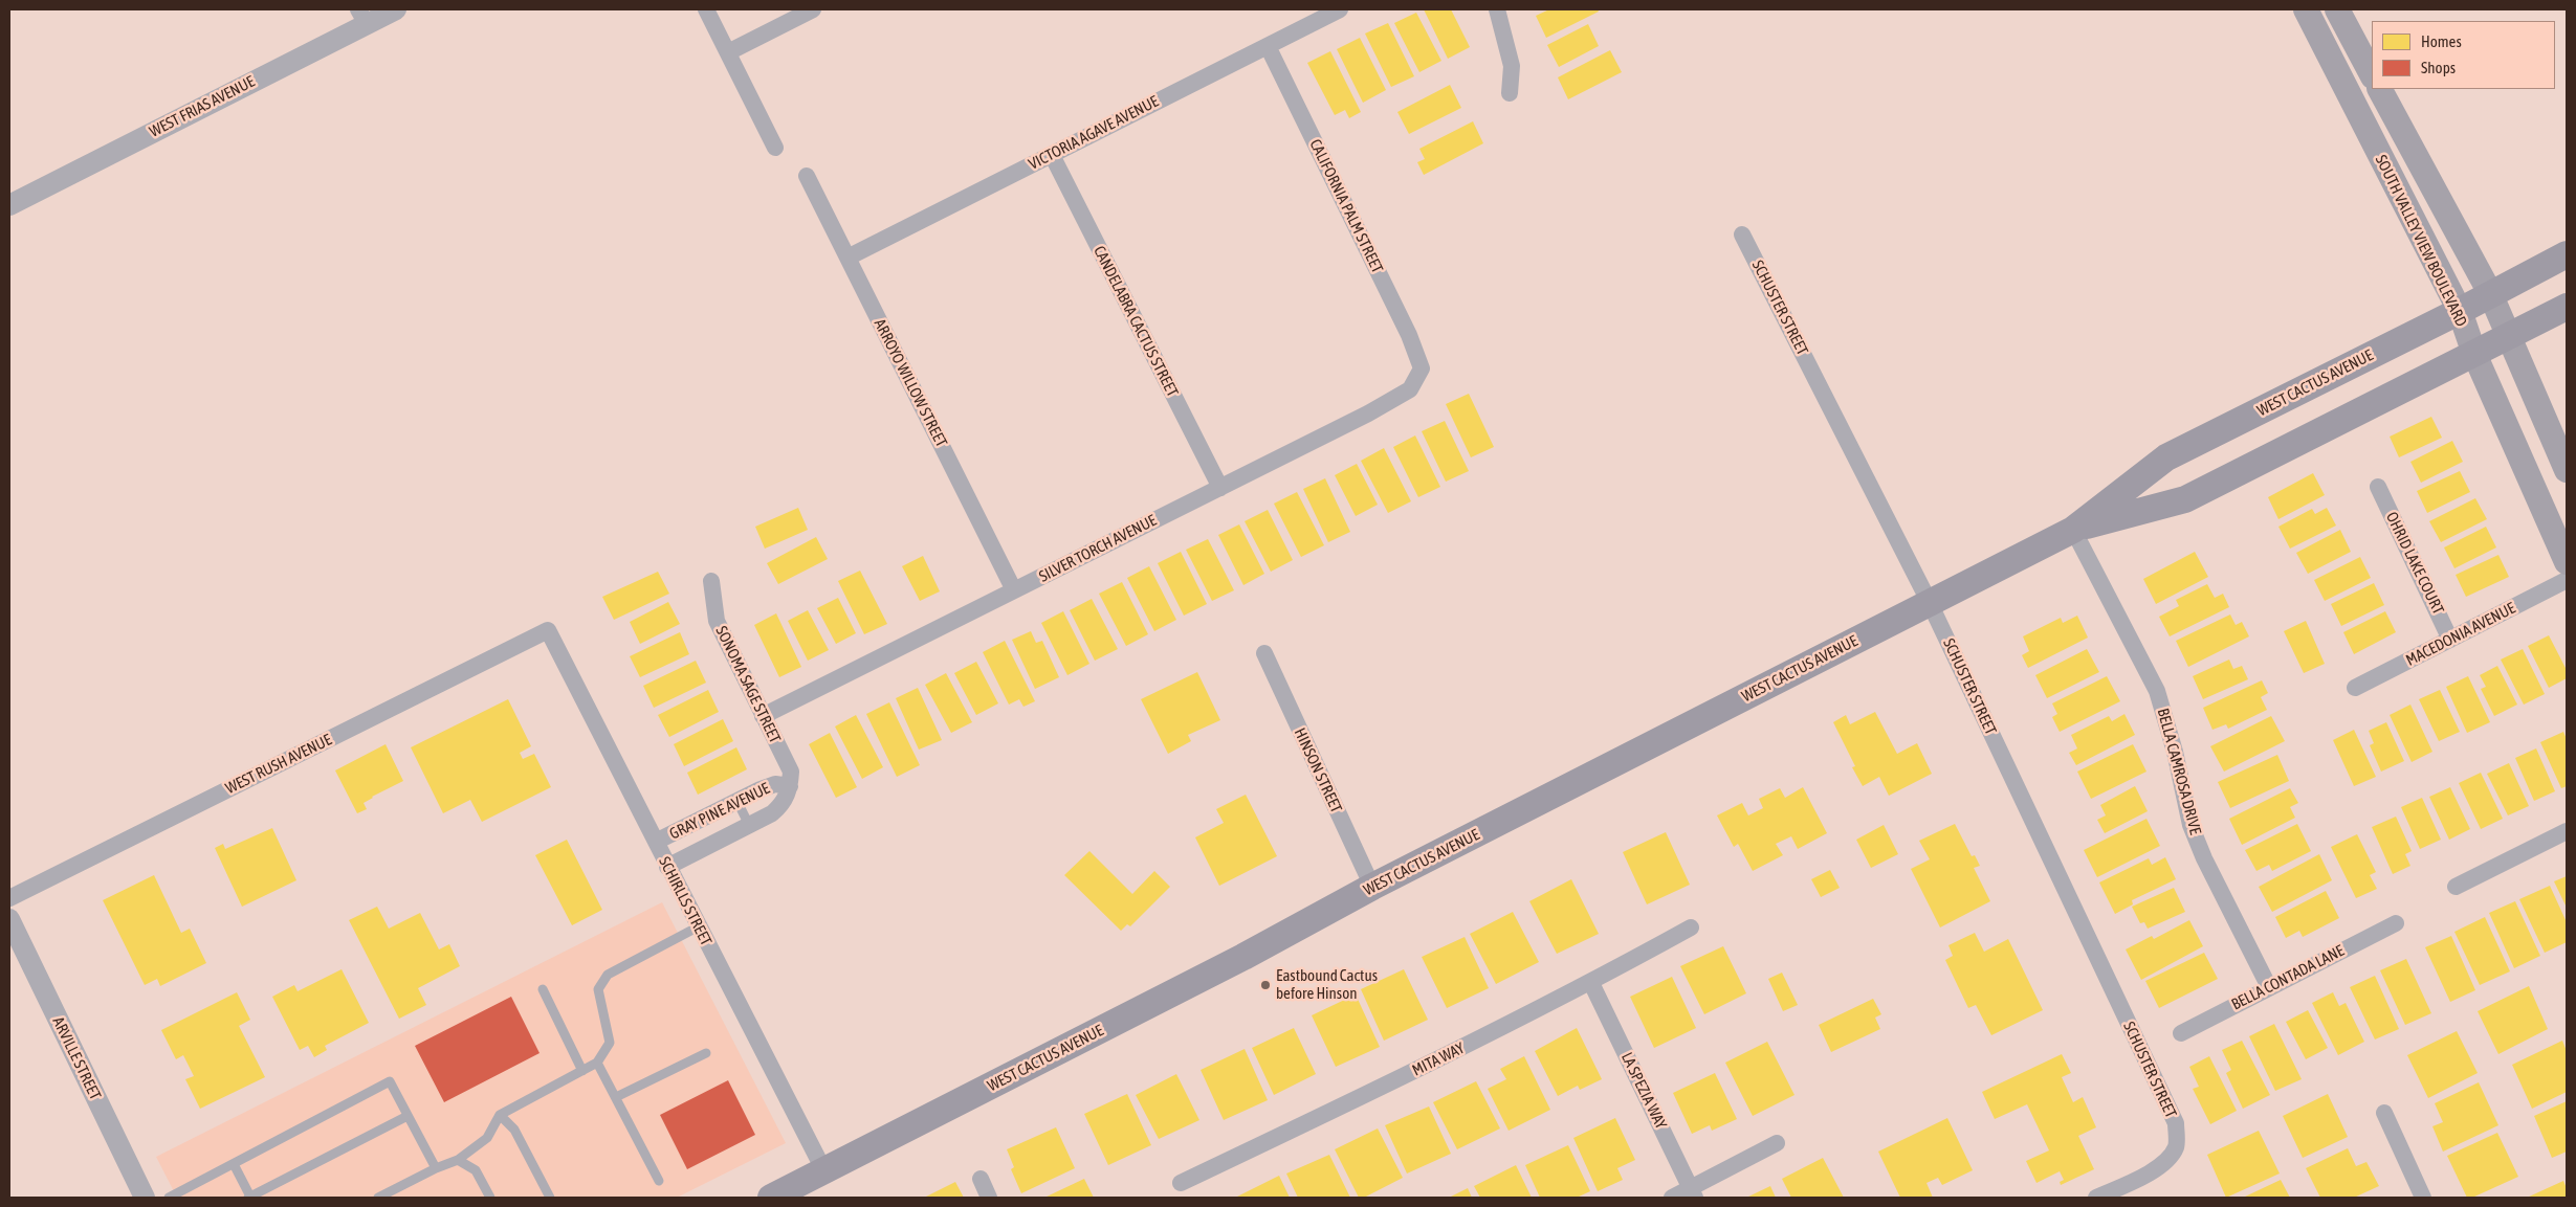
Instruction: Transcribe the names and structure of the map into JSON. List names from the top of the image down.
{
  "streets": {
    "main road": ["SOUTH VALLEY VIEW BOULEVARD", "WEST CACTUS AVENUE"],
    "street": [
      "WEST FRIAS AVENUE",
      "VICTORIA AGAVE AVENUE",
      "CALIFORNIA PALM STREET",
      "SCHUSTER STREET",
      "CANDELABRA CACTUS STREET",
      "ARROYO WILLOW STREET",
      "SILVER TORCH AVENUE",
      "OHRID LAKE COURT",
      "MACEDONIA AVENUE",
      "SONOMA SAGE STREET",
      "WEST RUSH AVENUE",
      "HINSON STREET",
      "BELLA CAMROSA DRIVE",
      "GRAY PINE AVENUE",
      "SCHIRLLS STREET",
      "BELLA CONTADA LANE",
      "ARVILLE STREET",
      "MITA WAY",
      "LA SPEZIA WAY"
    ]
  },
  "crossings": [
    ["VICTORIA AGAVE AVENUE", "CALIFORNIA PALM STREET"],
    ["VICTORIA AGAVE AVENUE", "CANDELABRA CACTUS STREET"],
    ["VICTORIA AGAVE AVENUE", "ARROYO WILLOW STREET"],
    ["CALIFORNIA PALM STREET", "SILVER TORCH AVENUE"],
    ["SOUTH VALLEY VIEW BOULEVARD", "WEST CACTUS AVENUE"],
    ["SCHUSTER STREET", "WEST CACTUS AVENUE"],
    ["CANDELABRA CACTUS STREET", "SILVER TORCH AVENUE"],
    ["ARROYO WILLOW STREET", "SILVER TORCH AVENUE"],
    ["WEST CACTUS AVENUE", "HINSON STREET"],
    ["WEST CACTUS AVENUE", "BELLA CAMROSA DRIVE"],
    ["WEST CACTUS AVENUE", "SCHIRLLS STREET"],
    ["SILVER TORCH AVENUE", "SONOMA SAGE STREET"],
    ["OHRID LAKE COURT", "MACEDONIA AVENUE"],
    ["SONOMA SAGE STREET", "GRAY PINE AVENUE"],
    ["WEST RUSH AVENUE", "SCHIRLLS STREET"],
    ["BELLA CAMROSA DRIVE", "BELLA CONTADA LANE"],
    ["GRAY PINE AVENUE", "SCHIRLLS STREET"],
    ["MITA WAY", "LA SPEZIA WAY"]
  ],
  "places": ["Eastbound Cactus before Hinson"],
  "legend": ["Homes", "Shops"]
}
